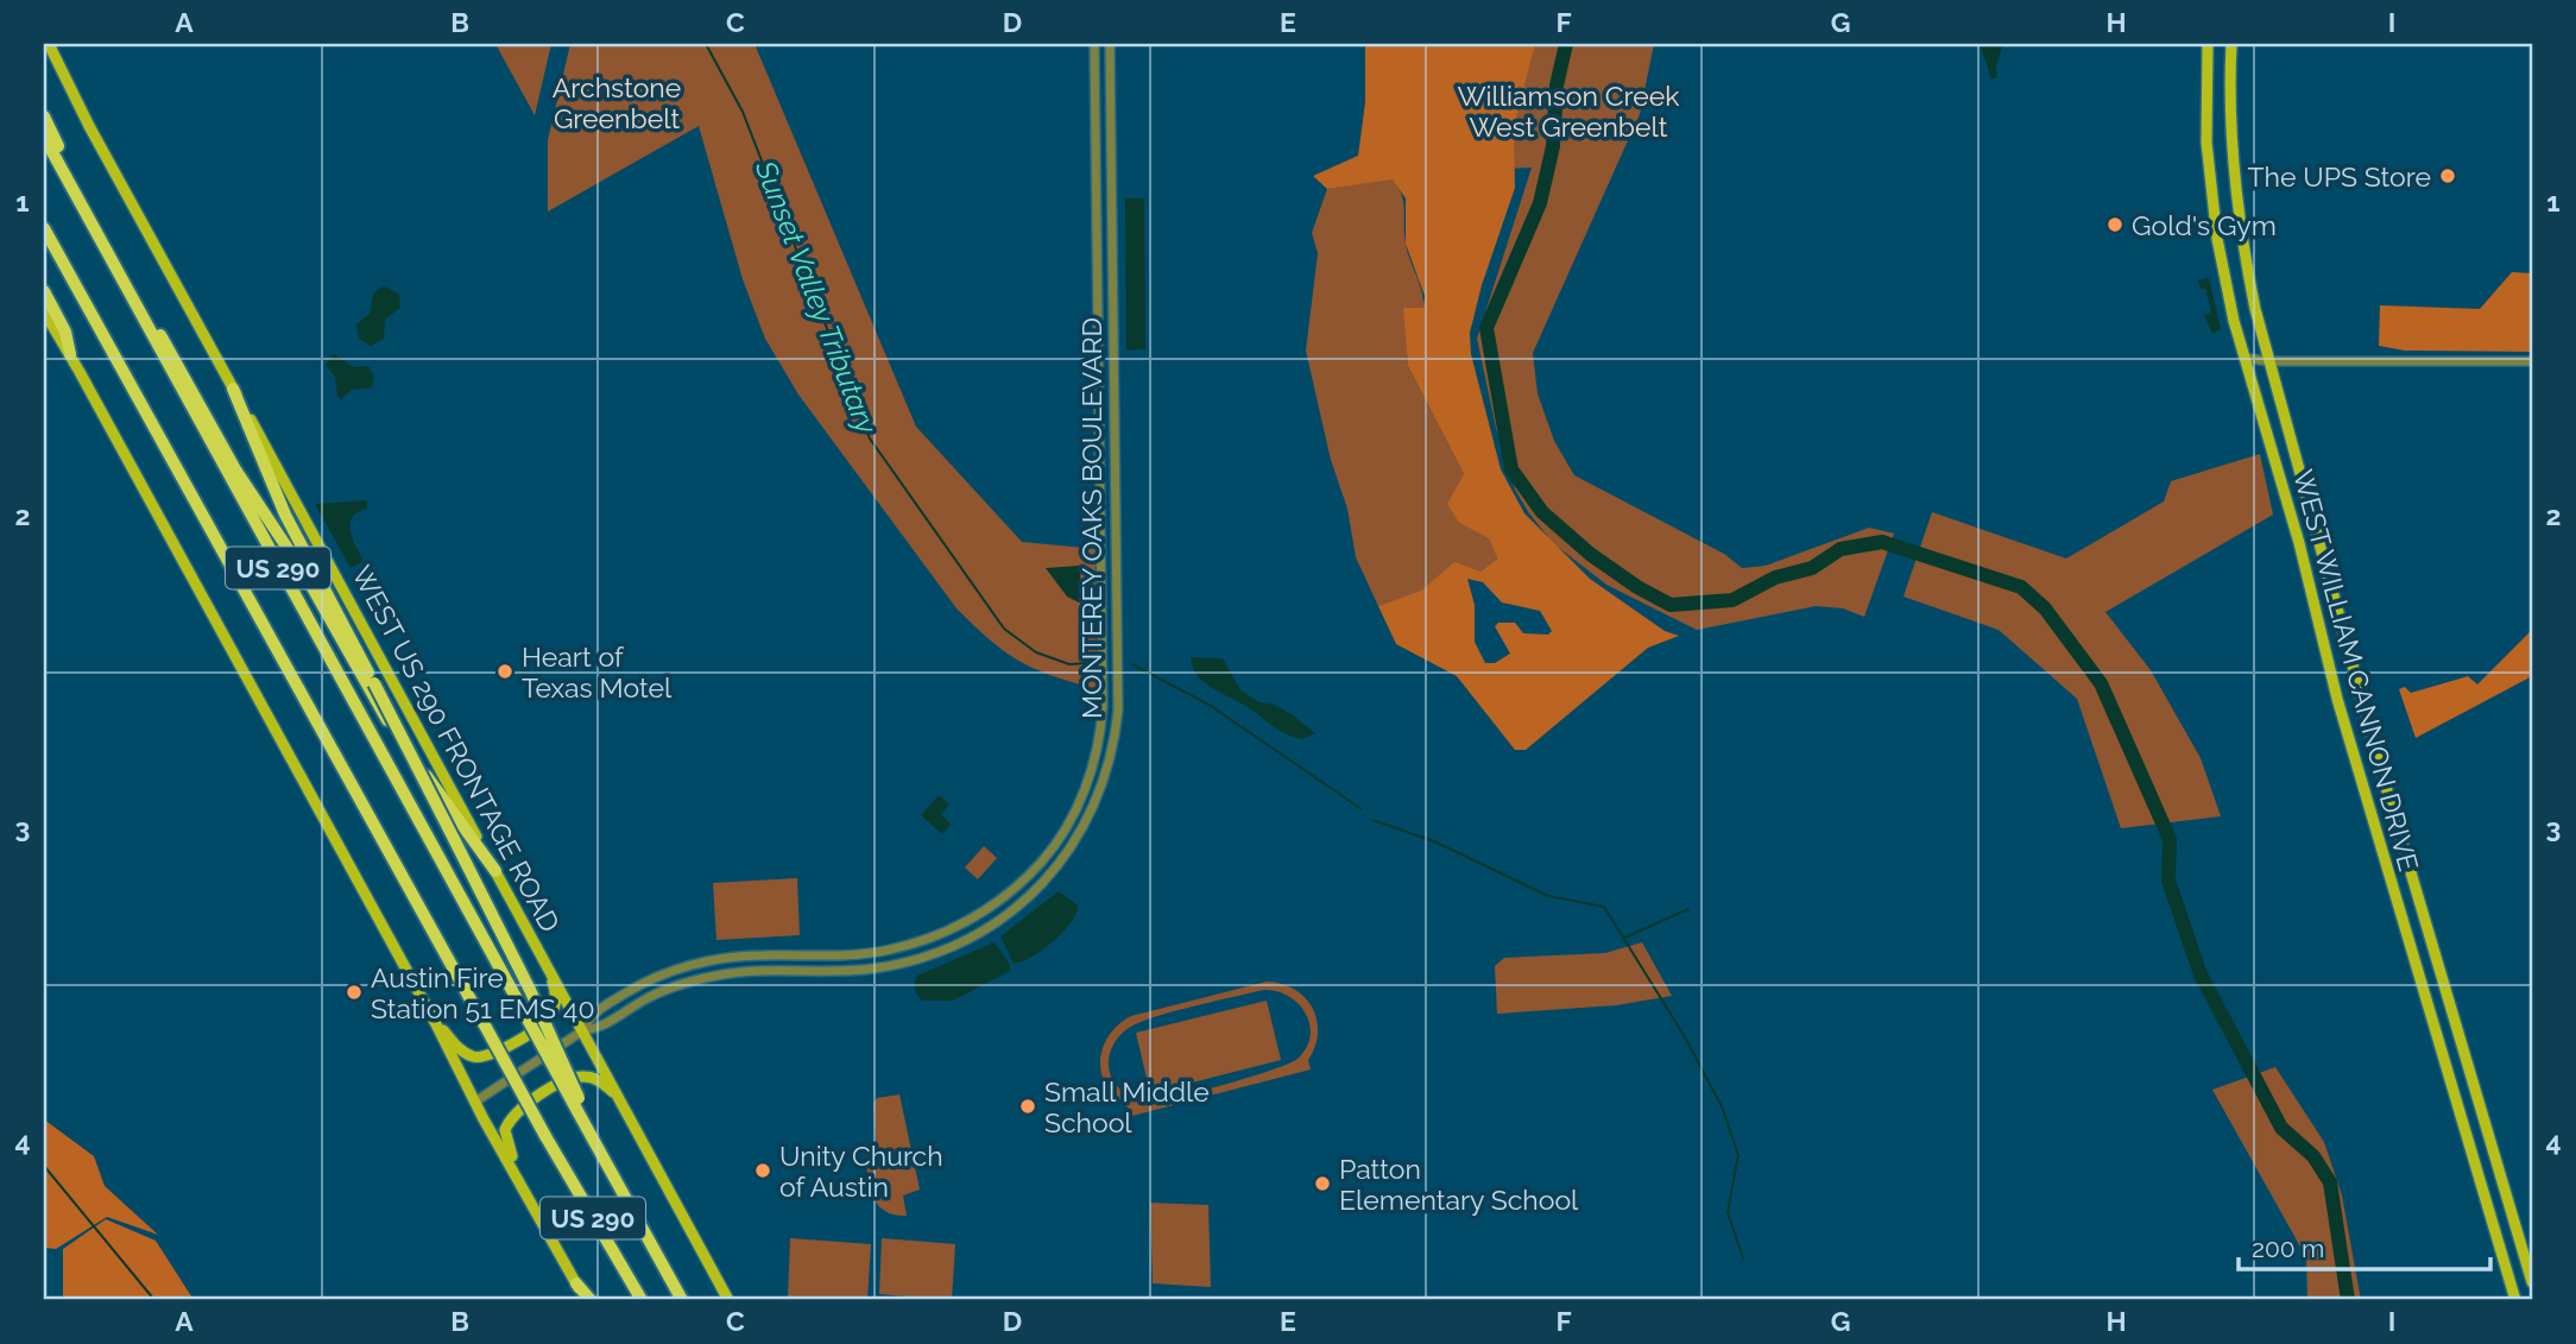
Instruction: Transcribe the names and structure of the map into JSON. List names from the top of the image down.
{
  "streets": {
    "highway": ["US 290"],
    "main road": ["WEST WILLIAM CANNON DRIVE", "WEST US 290 FRONTAGE ROAD"],
    "street": ["MONTEREY OAKS BOULEVARD"]
  },
  "crossings": [
    ["MONTEREY OAKS BOULEVARD", "WEST US 290 FRONTAGE ROAD"]
  ],
  "water": ["Sunset Valley Tributary"],
  "parks": ["Archstone Greenbelt", "Williamson Creek West Greenbelt"],
  "places": [
    "The UPS Store",
    "Gold's Gym",
    "Heart of Texas Motel",
    "Austin Fire Station 51 EMS 40",
    "Small Middle School",
    "Unity Church of Austin",
    "Patton Elementary School"
  ],
  "scale_bar": "200 m",
  "grid": {
    "columns": [
      "A",
      "B",
      "C",
      "D",
      "E",
      "F",
      "G",
      "H",
      "I"
    ],
    "rows": [
      "1",
      "2",
      "3",
      "4"
    ]
  }
}
